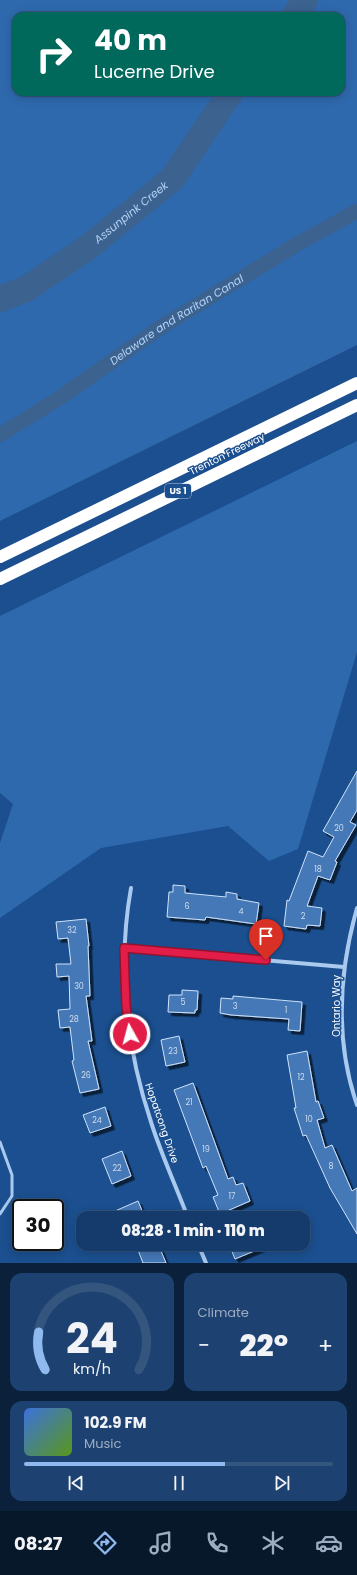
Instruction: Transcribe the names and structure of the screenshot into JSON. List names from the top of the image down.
{
  "streets": {
    "highway": ["Trenton Freeway", "US 1"],
    "street": ["Ontario Way", "Hopatcong Drive"]
  },
  "water": ["Assunpink Creek", "Delaware and Raritan Canal"],
  "house_numbers": [
    "20",
    "18",
    "6",
    "4",
    "2",
    "32",
    "30",
    "5",
    "3",
    "1",
    "28",
    "23",
    "26",
    "12",
    "21",
    "10",
    "24",
    "19",
    "8",
    "22",
    "17"
  ],
  "page": {
    "turn": ["40 m", "Lucerne Drive"],
    "limit": "30",
    "trip": "08:28 · 1 min · 110 m",
    "tile": "Climate",
    "heat": ["−", "22°", "+"],
    "song": ["102.9 FM", "Music"],
    "tabs": "08:27",
    "gauge": ["24", "km/h"]
  }
}
